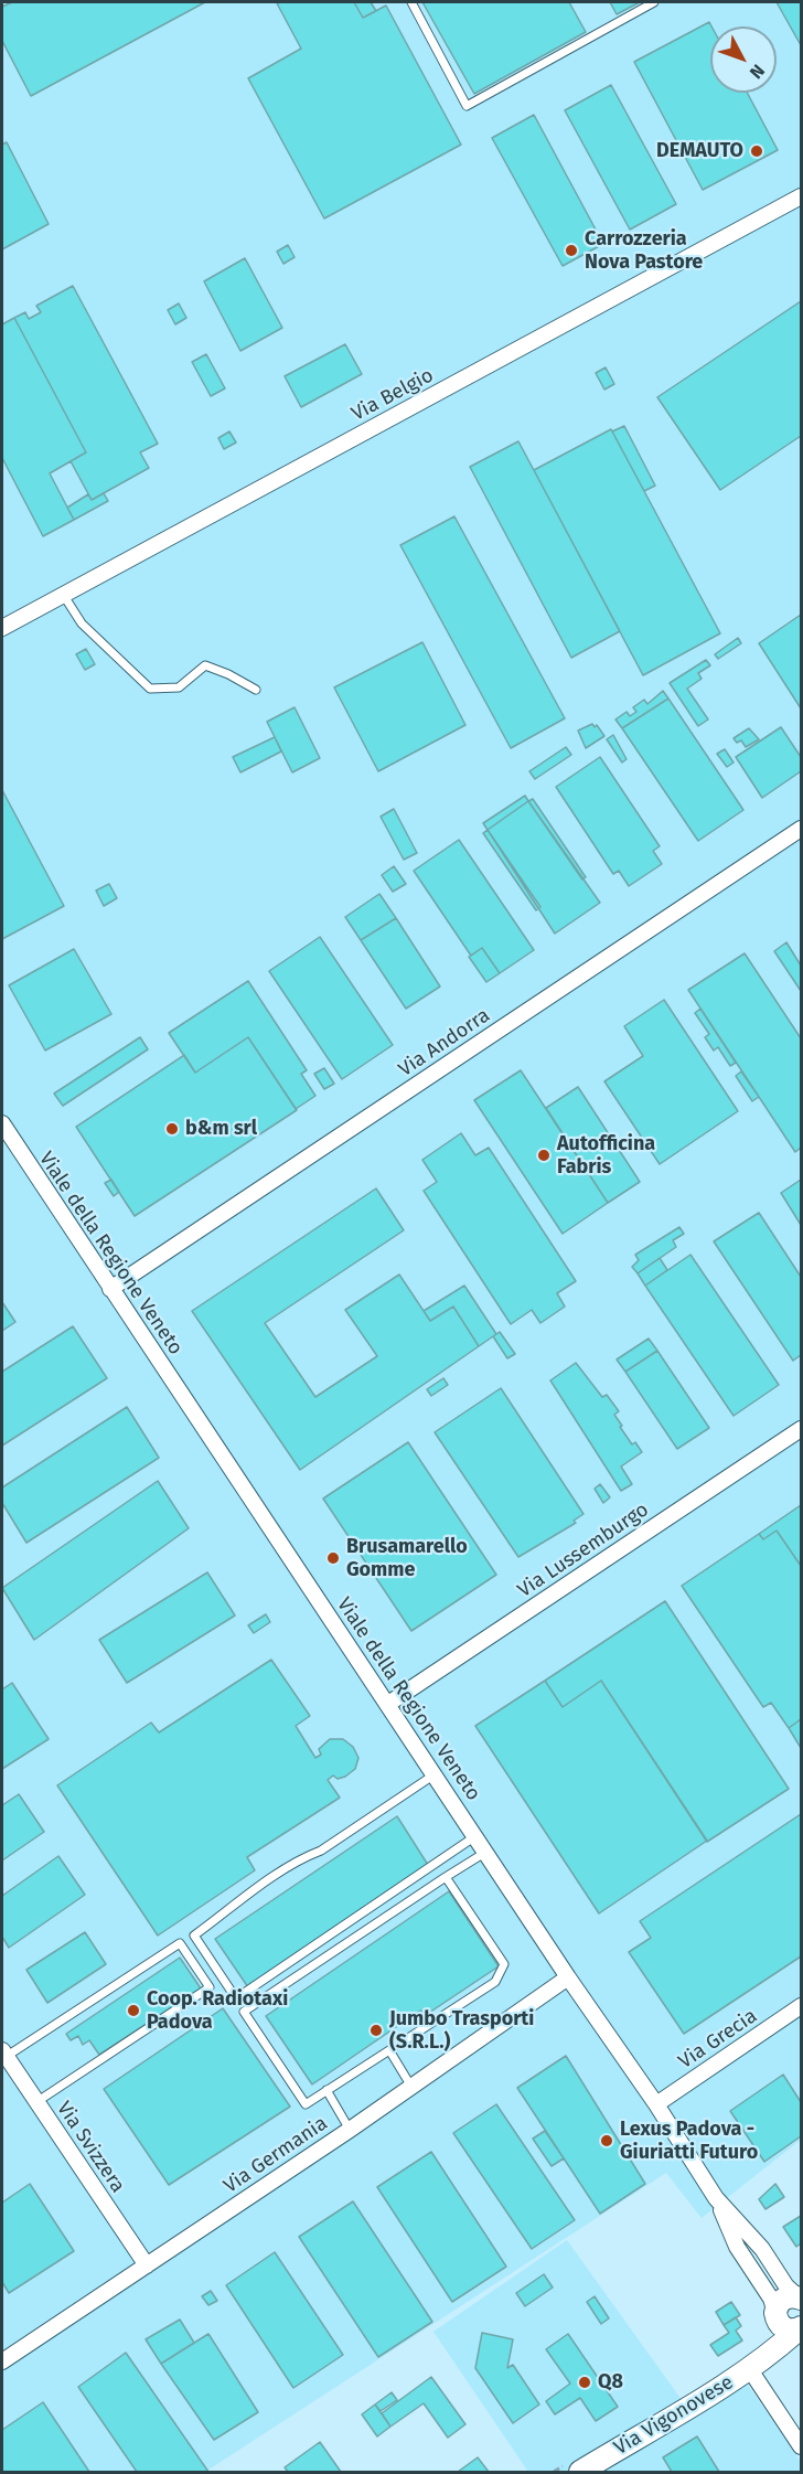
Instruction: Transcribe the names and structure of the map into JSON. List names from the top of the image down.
{
  "streets": {
    "main road": ["Via Vigonovese"],
    "street": [
      "Via Belgio",
      "Via Andorra",
      "Viale della Regione Veneto",
      "Via Lussemburgo",
      "Via Grecia",
      "Via Svizzera",
      "Via Germania"
    ]
  },
  "crossings": [
    ["Via Andorra", "Viale della Regione Veneto"],
    ["Viale della Regione Veneto", "Via Lussemburgo"],
    ["Viale della Regione Veneto", "Via Grecia"],
    ["Viale della Regione Veneto", "Via Germania"],
    ["Viale della Regione Veneto", "Via Vigonovese"],
    ["Via Svizzera", "Via Germania"]
  ],
  "places": [
    "DEMAUTO",
    "Carrozzeria Nova Pastore",
    "b&m srl",
    "Autofficina Fabris",
    "Brusamarello Gomme",
    "Coop. Radiotaxi Padova",
    "Jumbo Trasporti (S.R.L.)",
    "Lexus Padova - Giuriatti Futuro",
    "Q8"
  ],
  "north": "bottom right"
}
